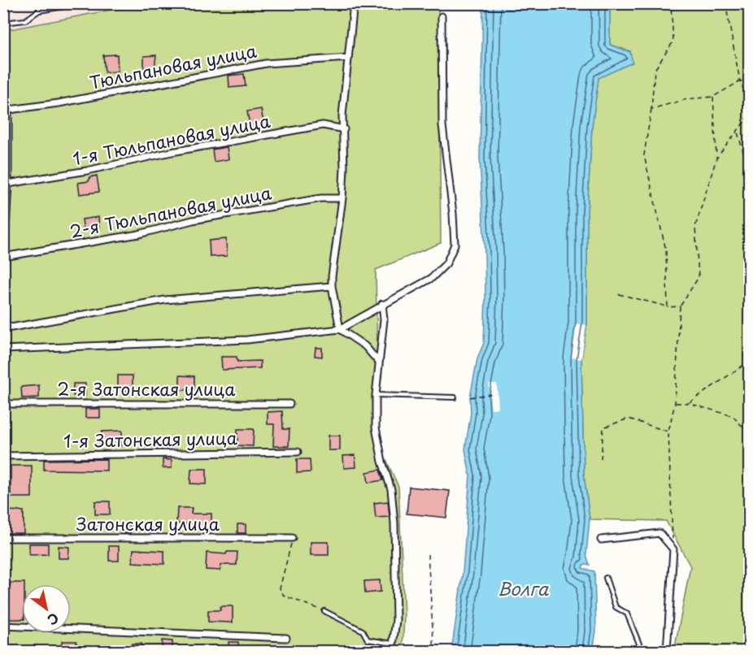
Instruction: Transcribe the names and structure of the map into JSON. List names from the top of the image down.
{
  "streets": {
    "street": [
      "Тюльпановая улица",
      "1-я Тюльпановая улица",
      "2-я Тюльпановая улица",
      "2-я Затонская улица",
      "1-я Затонская улица",
      "Затонская улица"
    ]
  },
  "water": ["Волга"],
  "north": "bottom right"
}
